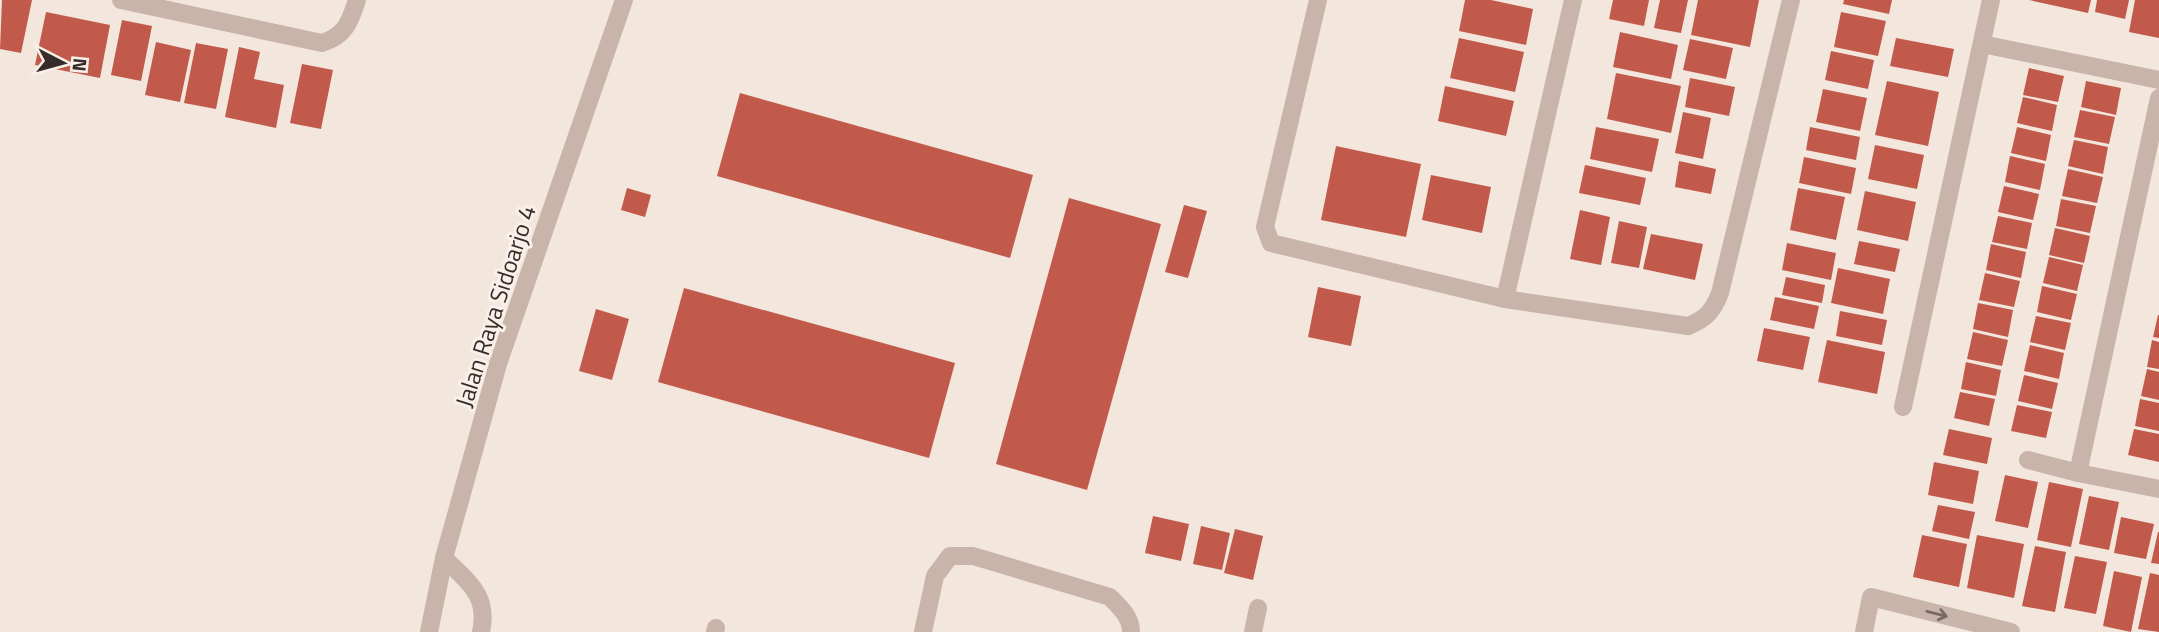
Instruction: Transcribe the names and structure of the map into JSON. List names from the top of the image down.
{
  "streets": {
    "street": ["Jalan Raya Sidoarjo 4"]
  },
  "north": "right"
}
